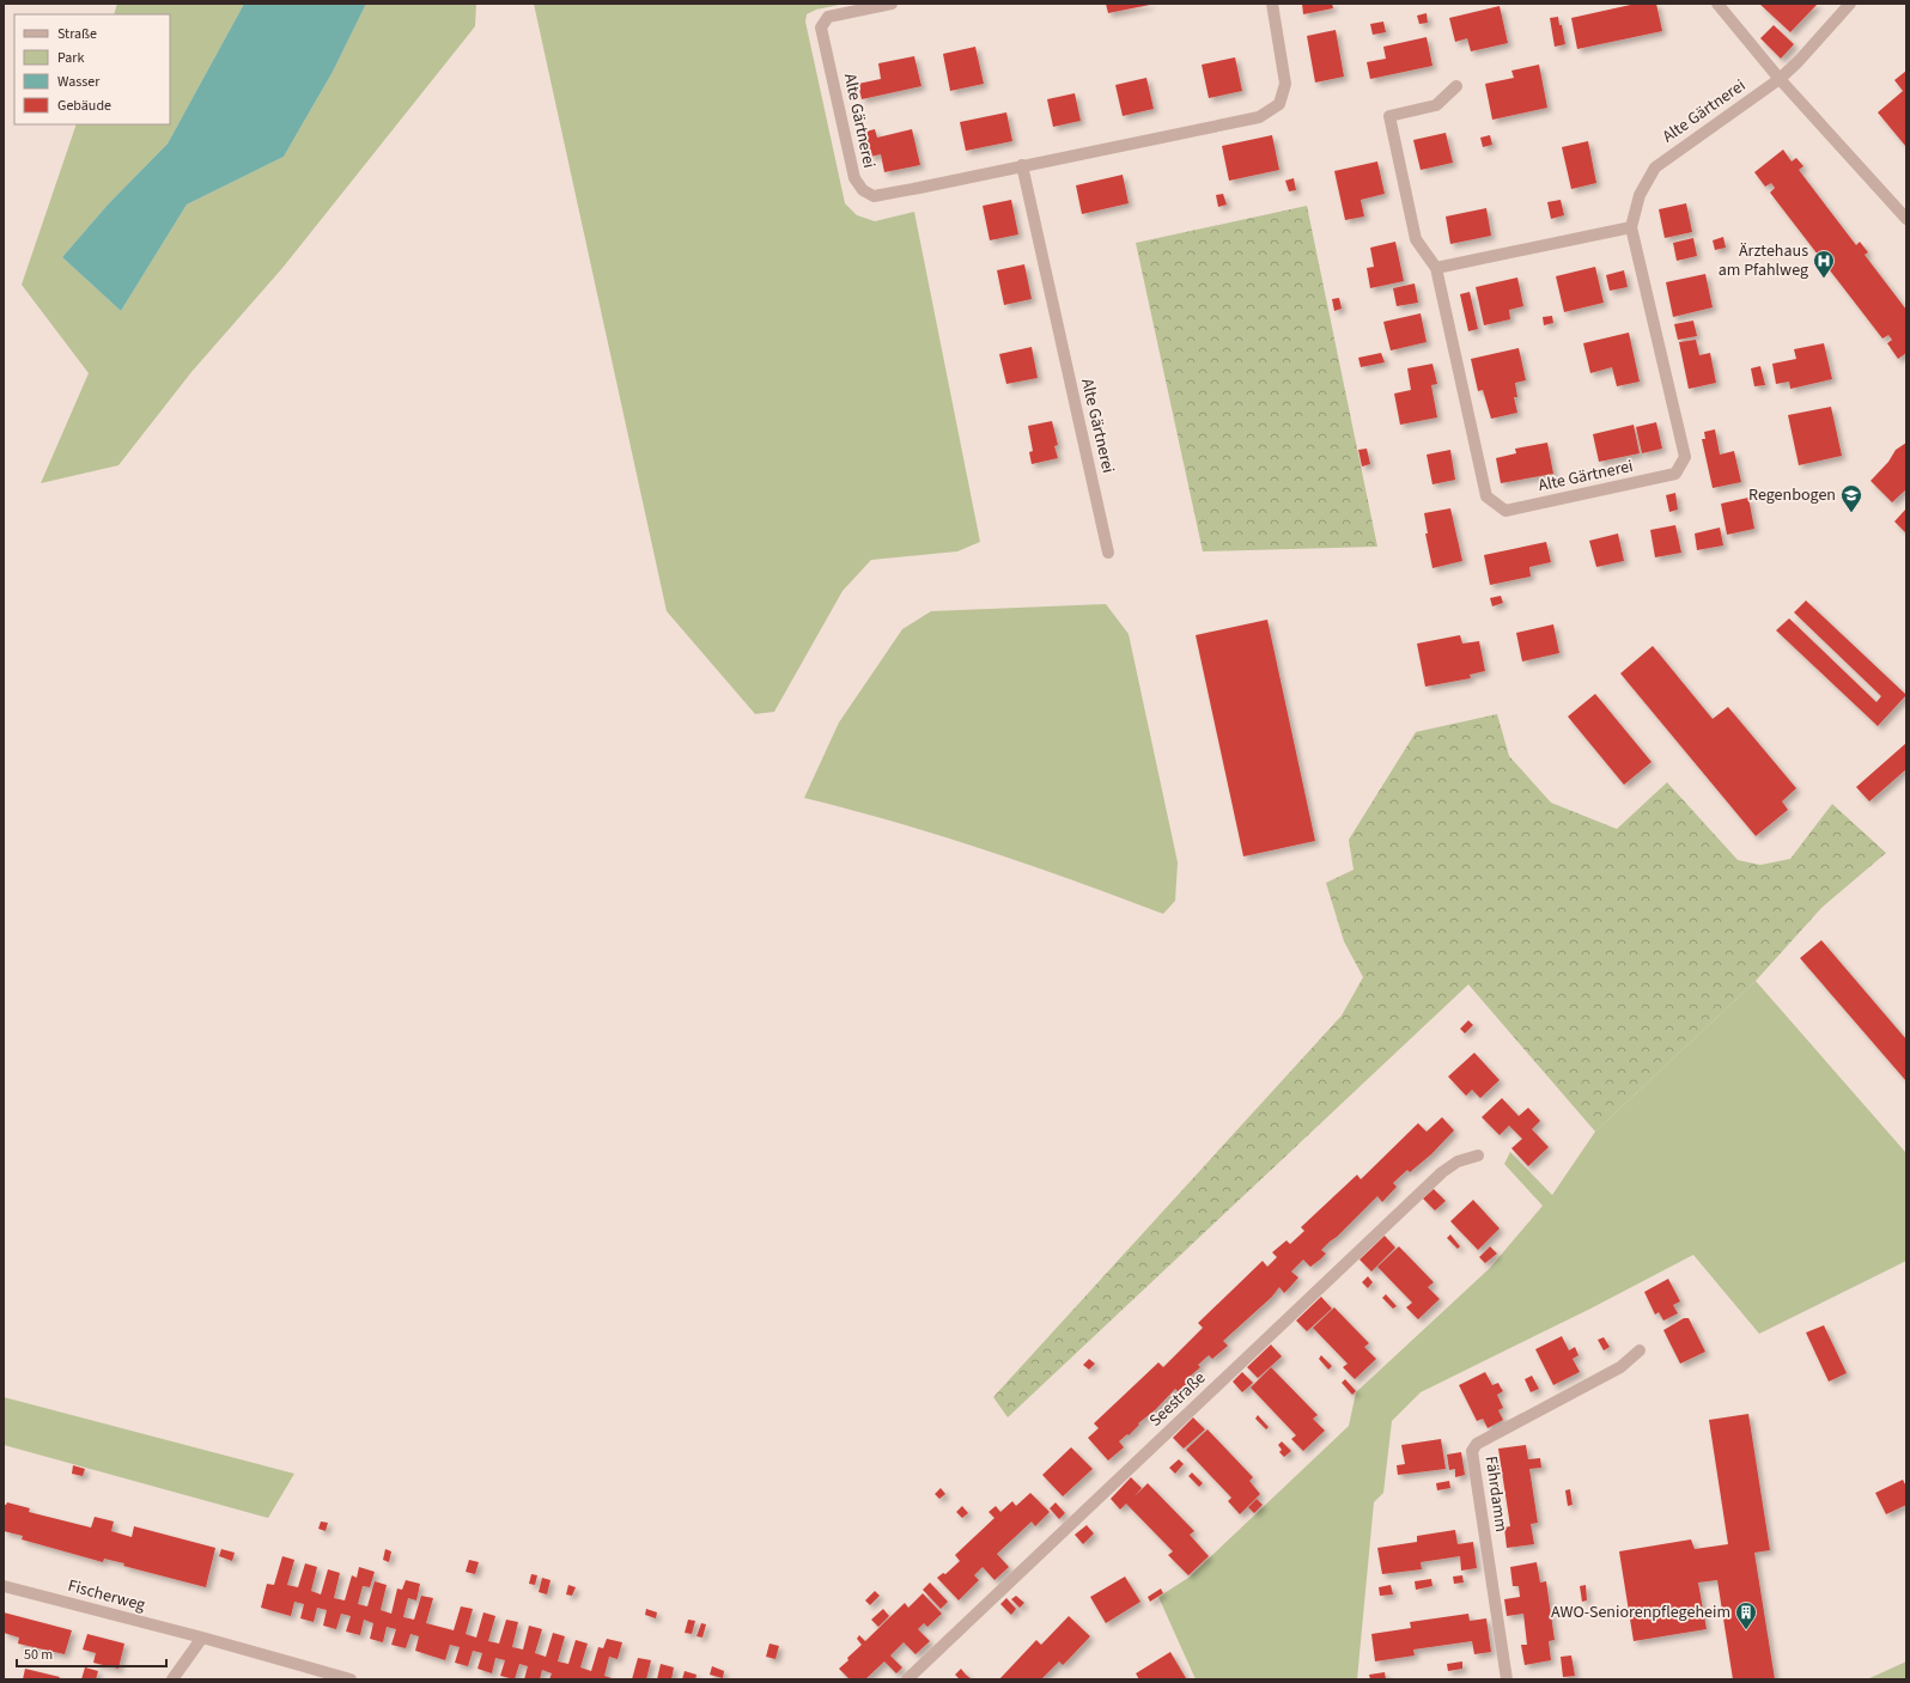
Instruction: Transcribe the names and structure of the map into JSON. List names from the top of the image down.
{
  "streets": {
    "street": [
      "Alte Gärtnerei",
      "Seestraße",
      "Fährdamm",
      "Fischerweg"
    ]
  },
  "places": {
    "hospital": ["Ärztehaus am Pfahlweg"],
    "school or university": ["Regenbogen"],
    "building": ["AWO-Seniorenpflegeheim"]
  },
  "legend": [
    "Straße",
    "Park",
    "Wasser",
    "Gebäude"
  ],
  "scale_bar": "50 m"
}
